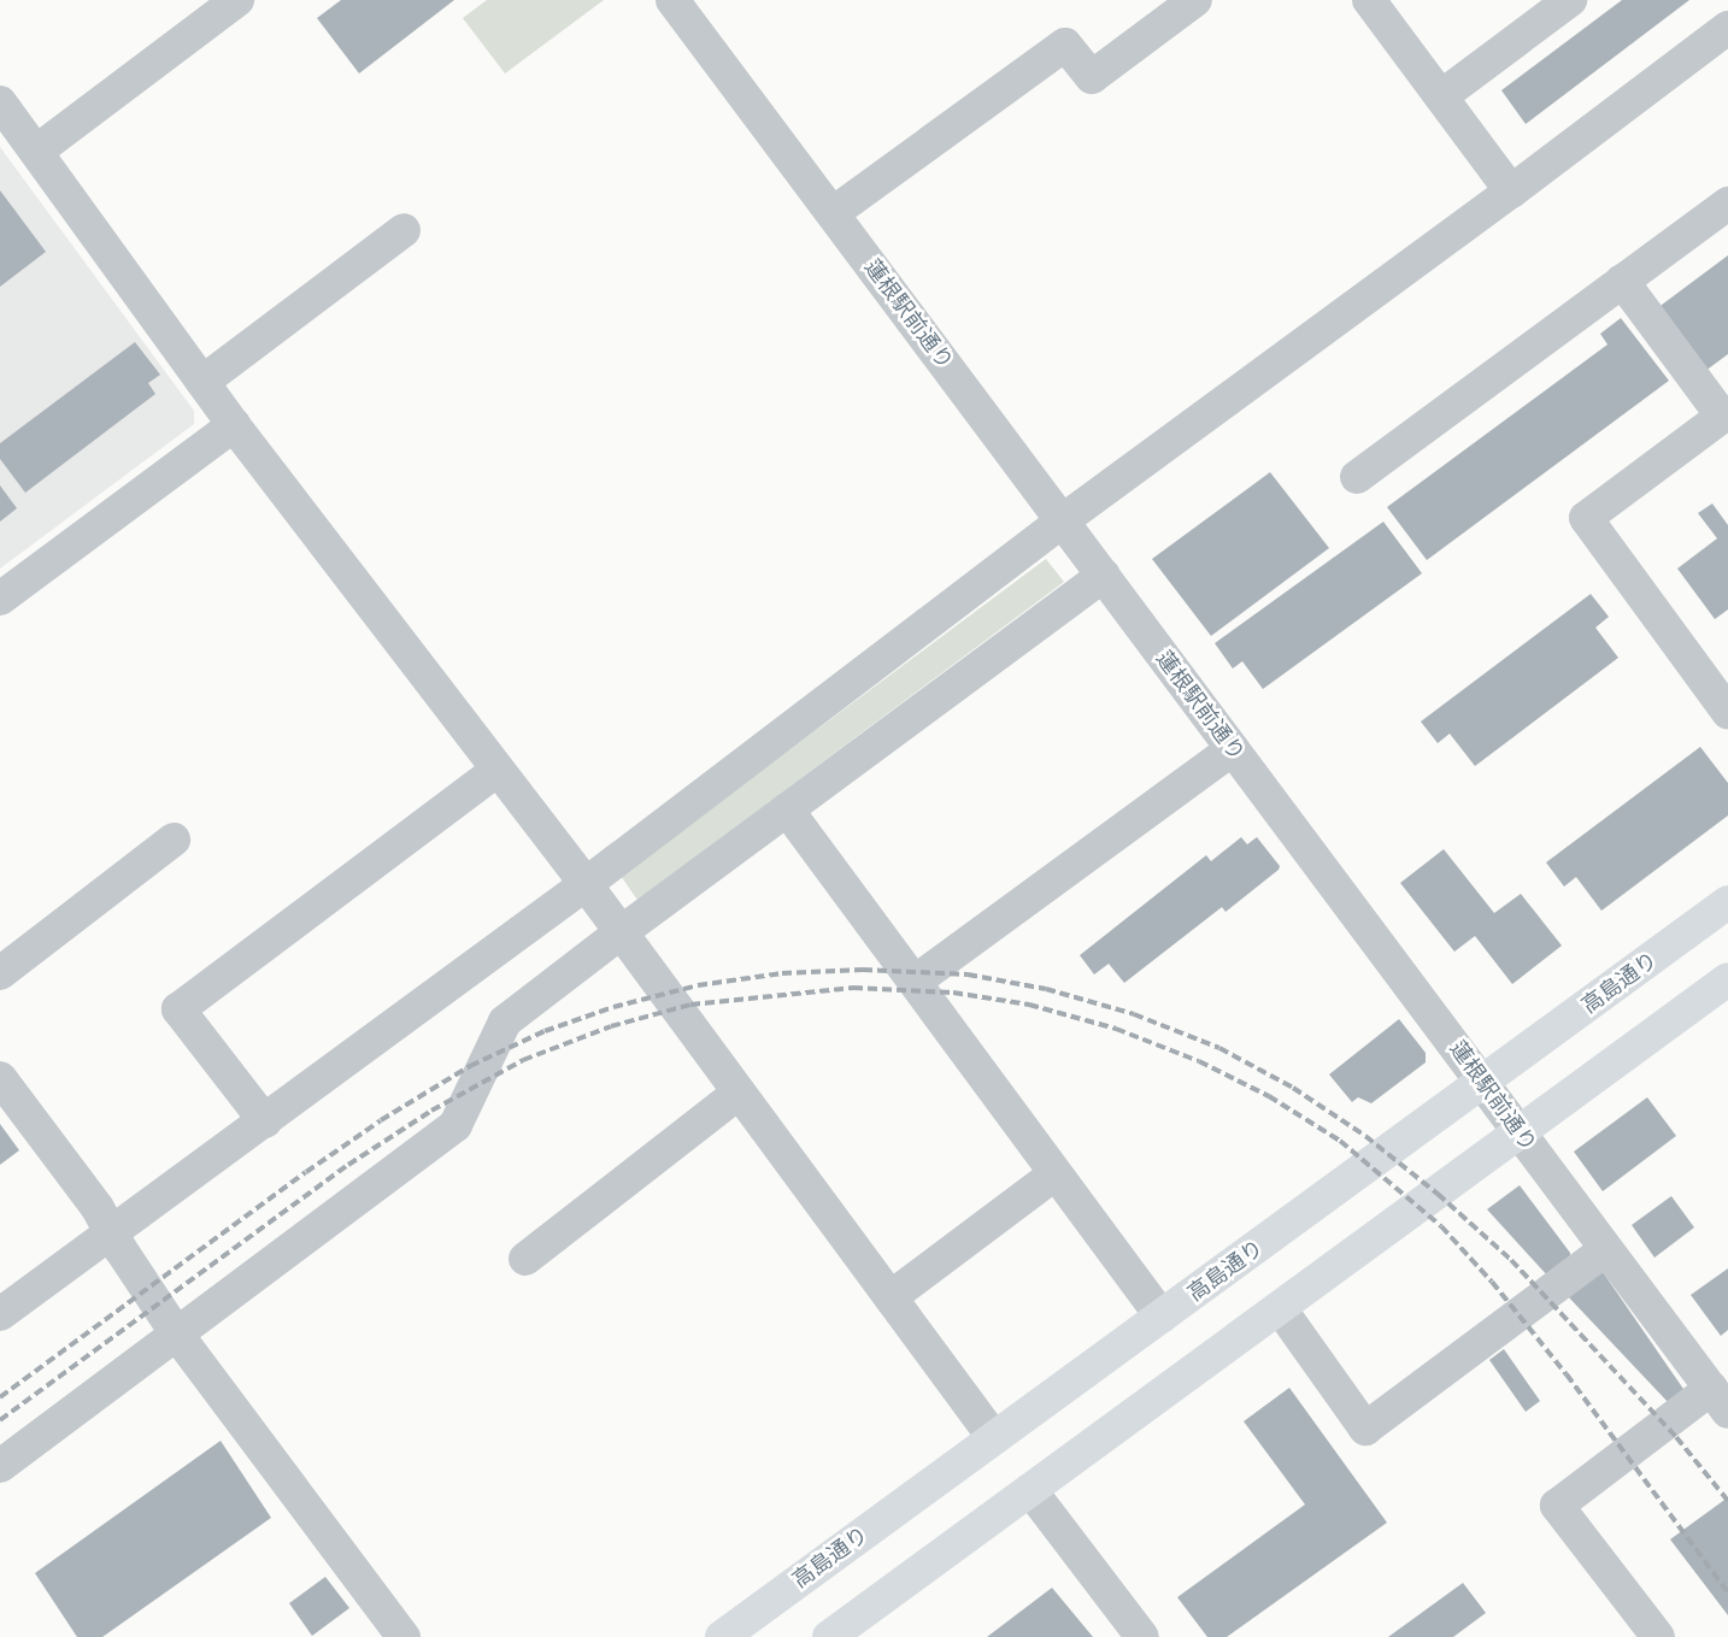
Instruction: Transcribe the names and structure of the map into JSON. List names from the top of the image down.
{
  "streets": {
    "main road": ["高島通り"],
    "street": ["蓮根駅前通り"]
  },
  "crossings": [
    ["蓮根駅前通り", "高島通り"]
  ]
}
